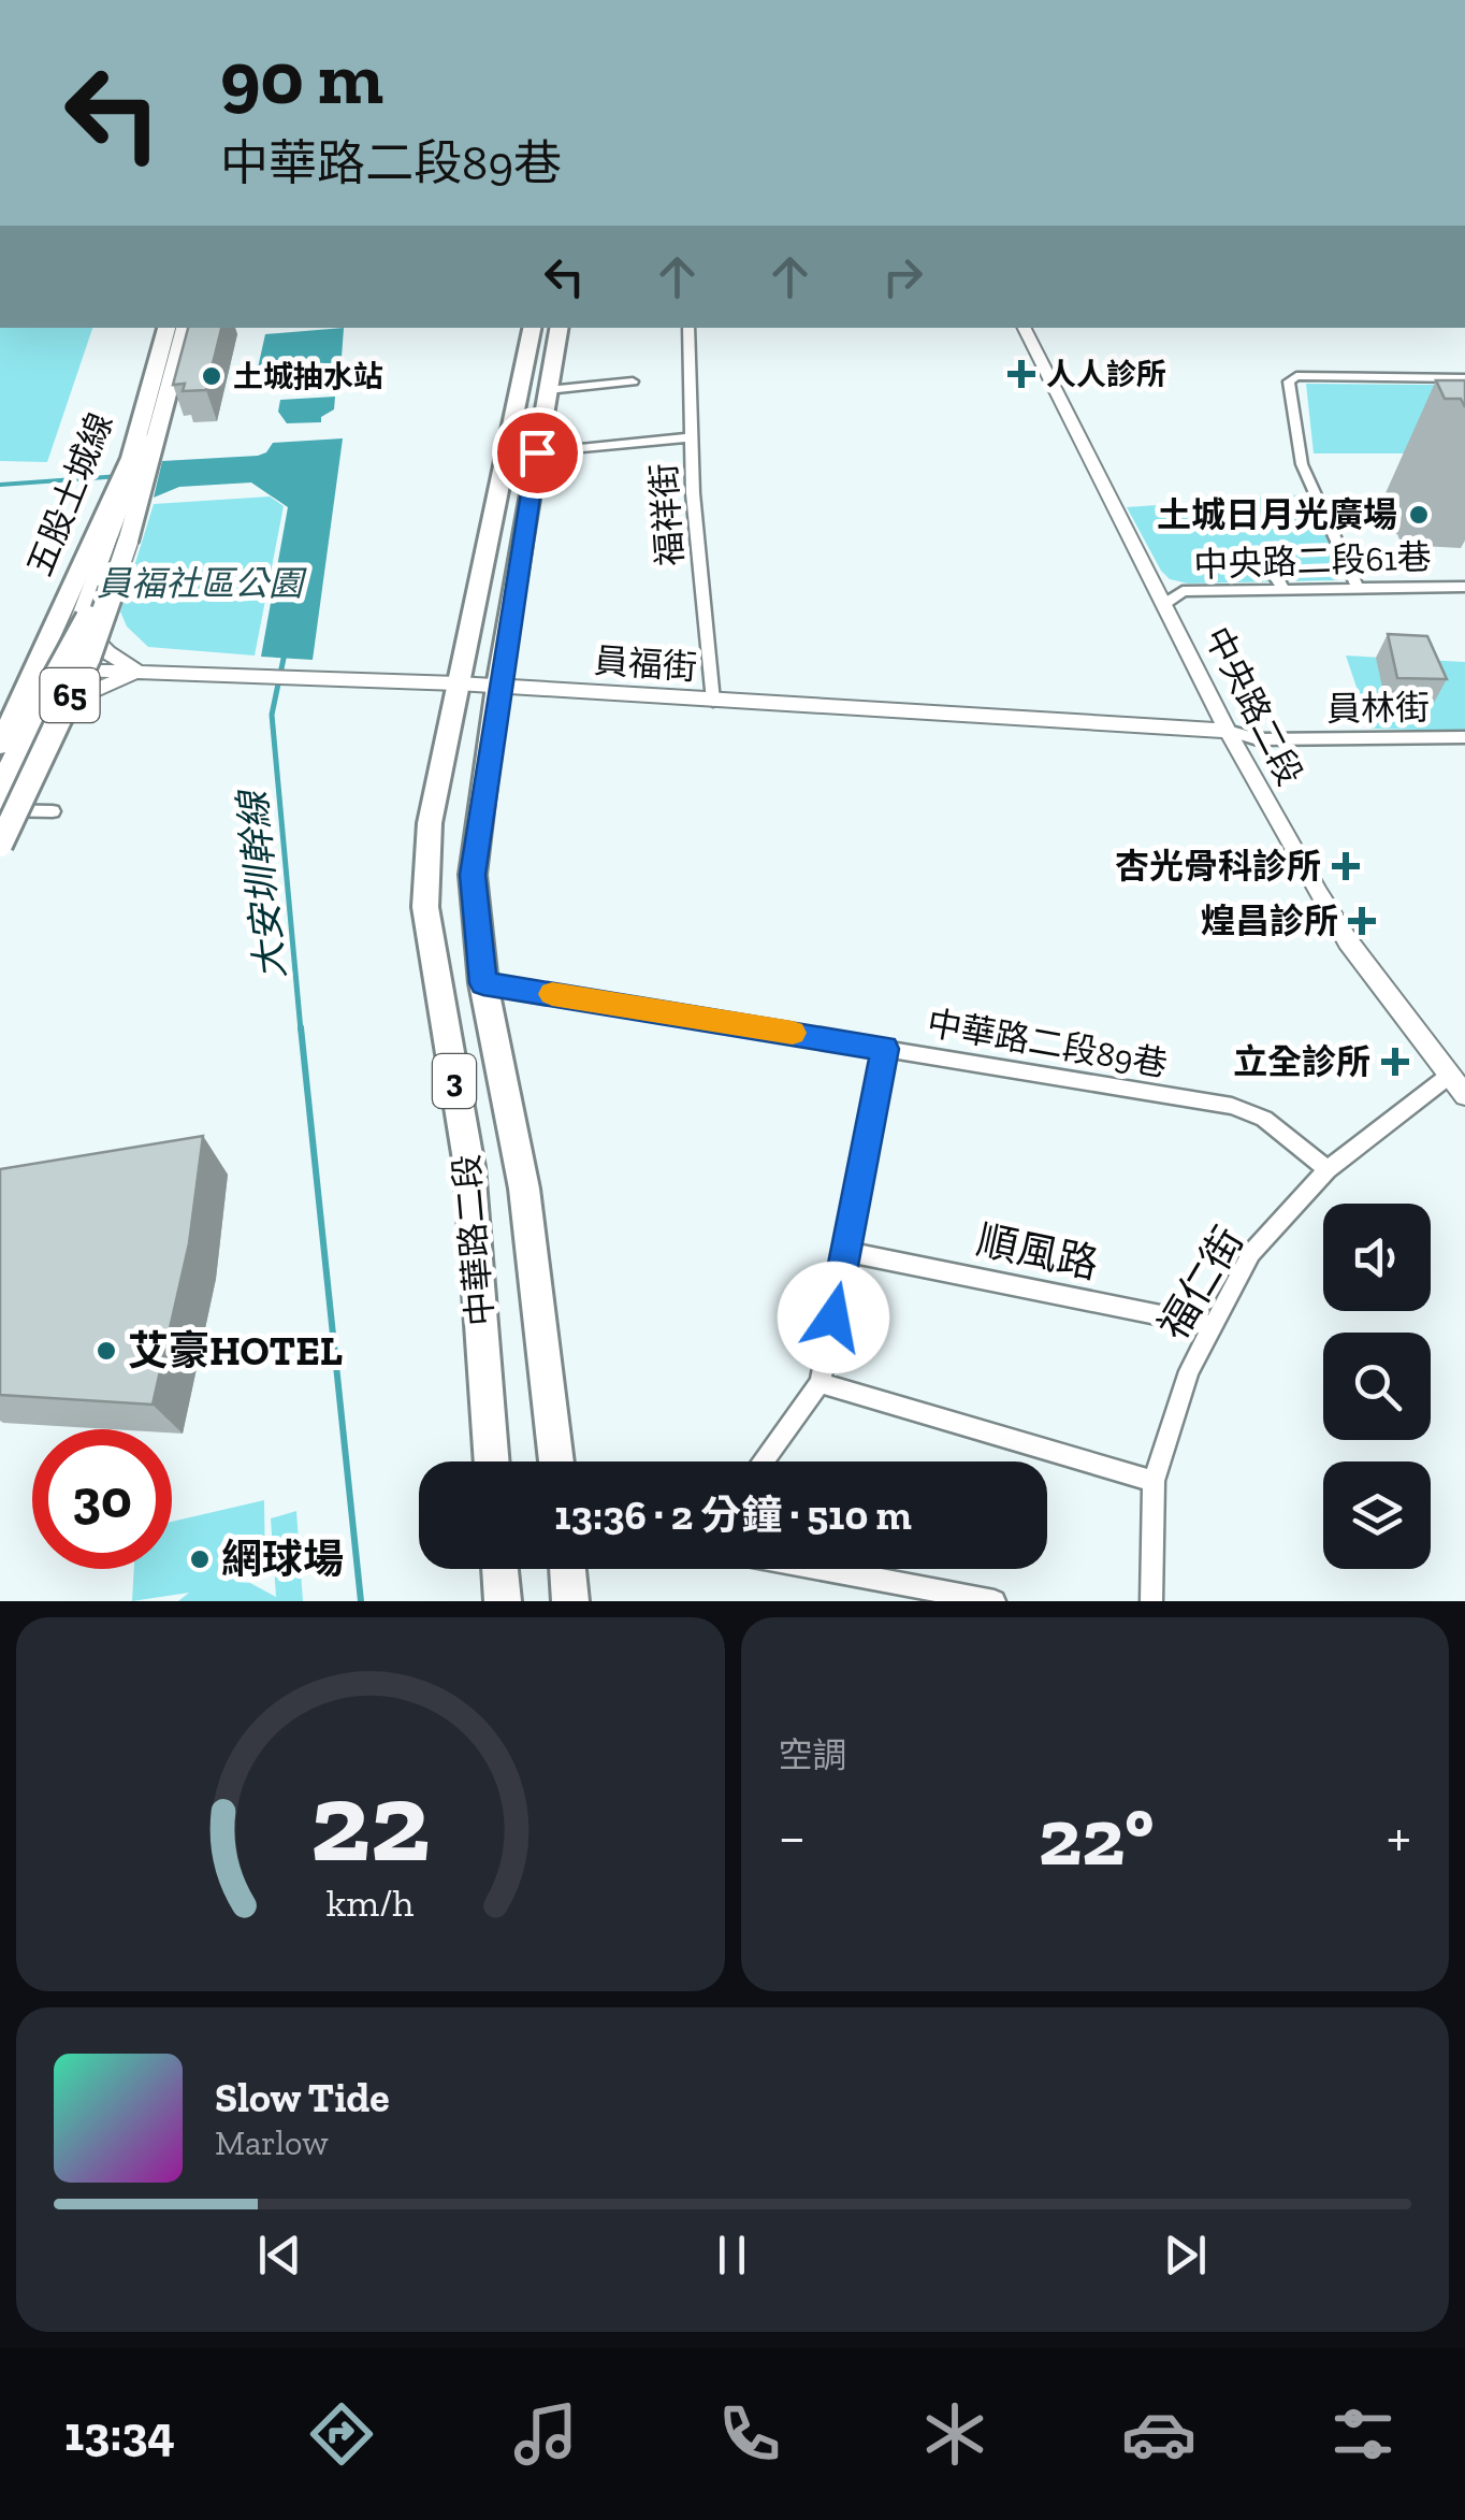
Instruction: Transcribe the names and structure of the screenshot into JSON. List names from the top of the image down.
{
  "streets": {
    "main road": [
      "五股土城線",
      "65",
      "3",
      "中華路二段"
    ],
    "street": [
      "福祥街",
      "中央路二段61巷",
      "員福街",
      "中央路二段",
      "員林街",
      "中華路二段89巷",
      "順風路",
      "福仁街"
    ]
  },
  "crossings": [
    ["福祥街", "員福街"],
    ["中央路二段61巷", "中央路二段"],
    ["員福街", "中央路二段"],
    ["員福街", "員林街"],
    ["員福街", "3"],
    ["員福街", "中華路二段"],
    ["中央路二段", "員林街"],
    ["中央路二段", "福仁街"],
    ["中華路二段89巷", "中華路二段"],
    ["中華路二段89巷", "福仁街"],
    ["3", "中華路二段"],
    ["順風路", "福仁街"]
  ],
  "water": ["大安圳幹線"],
  "parks": ["員福社區公園"],
  "places": {
    "health": [
      "人人診所",
      "杏光骨科診所",
      "煌昌診所",
      "立全診所"
    ],
    "other": [
      "土城抽水站",
      "土城日月光廣場",
      "艾豪HOTEL",
      "網球場"
    ]
  },
  "page": {
    "turn": ["90 m", "中華路二段89巷"],
    "limit": "30",
    "trip": "13:36 · 2 分鐘 · 510 m",
    "tile": "空調",
    "heat": ["−", "22°", "+"],
    "song": ["Slow Tide", "Marlow"],
    "tabs": "13:34",
    "gauge": ["22", "km/h"]
  }
}
